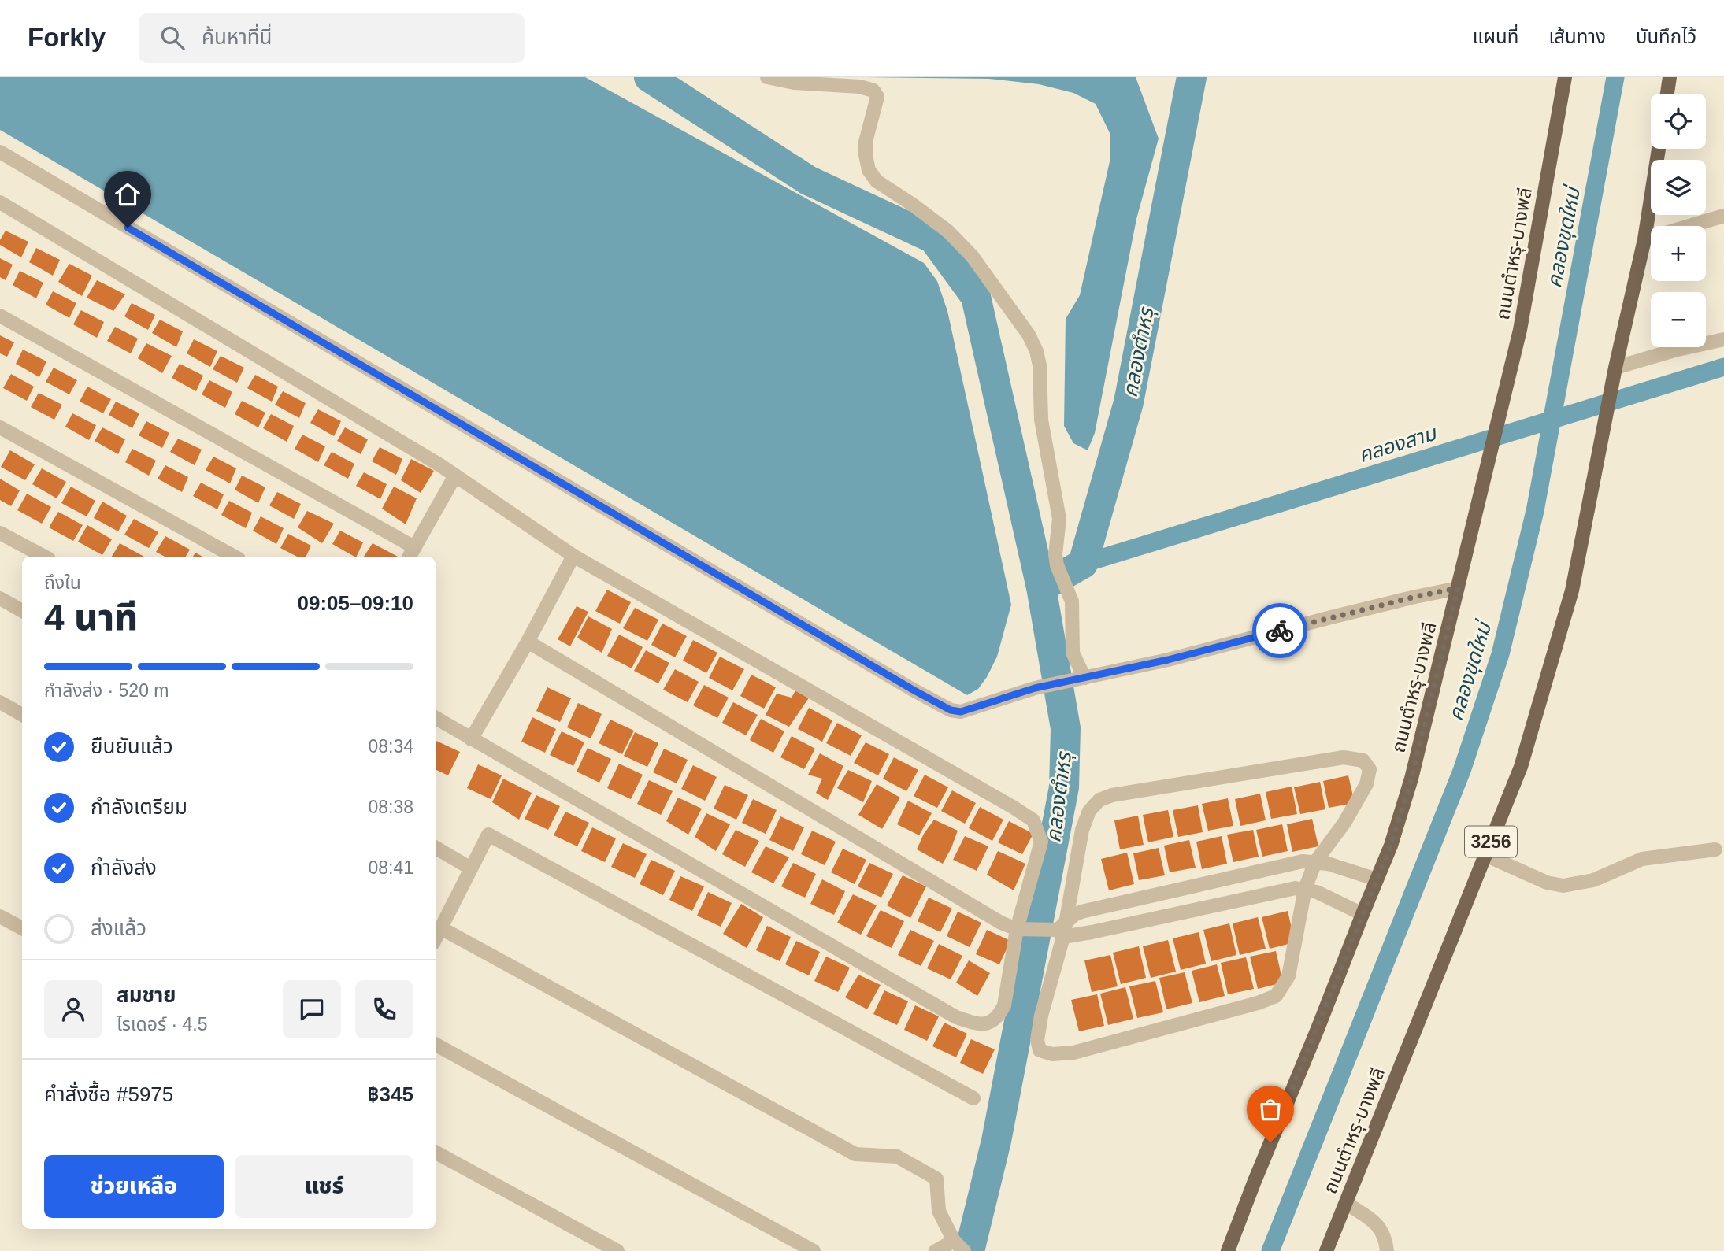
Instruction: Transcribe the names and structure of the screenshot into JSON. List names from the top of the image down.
{
  "streets": {
    "main road": ["ถนนตำหรุ-บางพลี", "3256"]
  },
  "water": ["คลองขุดใหม่", "คลองตำหรุ", "คลองสาม"],
  "page": {
    "header": "Forkly",
    "search": "ค้นหาที่นี่",
    "nav": ["แผนที่", "เส้นทาง", "บันทึกไว้"],
    "map_buttons": ["+", "−"],
    "heading": ["4 นาที", "ถึงใน", "09:05–09:10"],
    "panel": [
      "สมชาย",
      "ไรเดอร์ · 4.5",
      "คำสั่งซื้อ #5975",
      "฿345"
    ],
    "bar": "กำลังส่ง · 520 m",
    "list": [
      ["ยืนยันแล้ว", "08:34"],
      ["กำลังเตรียม", "08:38"],
      ["กำลังส่ง", "08:41"],
      "ส่งแล้ว"
    ],
    "buttons": ["ช่วยเหลือ", "แชร์"]
  }
}
